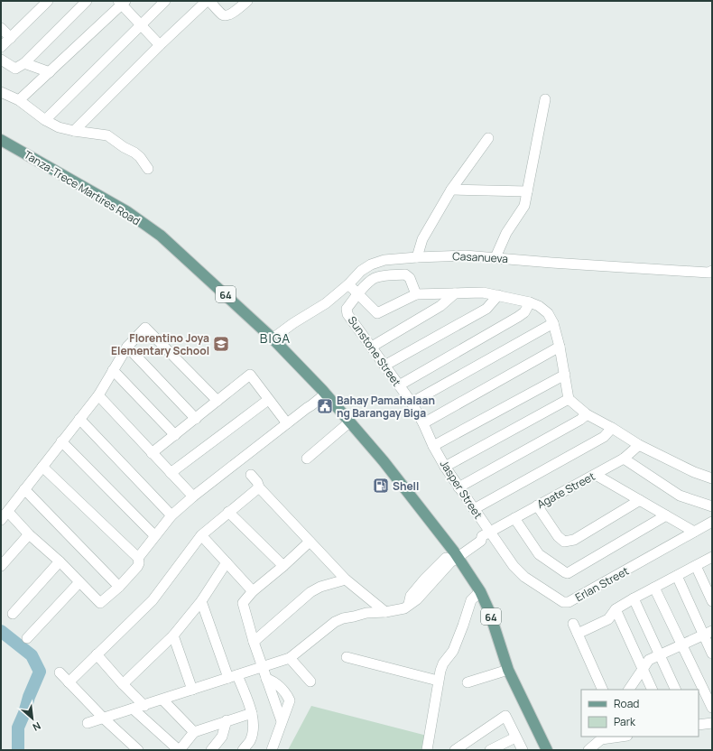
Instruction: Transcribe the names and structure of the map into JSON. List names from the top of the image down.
{
  "streets": {
    "main road": ["Tanza-Trece Martires Road", "64"],
    "street": [
      "Casanueva",
      "Sunstone Street",
      "Jasper Street",
      "Agate Street",
      "Erlan Street"
    ]
  },
  "crossings": [
    ["Tanza-Trece Martires Road", "Casanueva"],
    ["Tanza-Trece Martires Road", "Agate Street"],
    ["Sunstone Street", "Jasper Street"],
    ["Jasper Street", "Agate Street"],
    ["Jasper Street", "Erlan Street"],
    ["Agate Street", "Erlan Street"]
  ],
  "districts": ["BIGA"],
  "places": {
    "school or university": ["Florentino Joya Elementary School"],
    "public building": ["Bahay Pamahalaan ng Barangay Biga"],
    "fuel station": ["Shell"]
  },
  "legend": ["Road", "Park"],
  "north": "bottom right"
}
